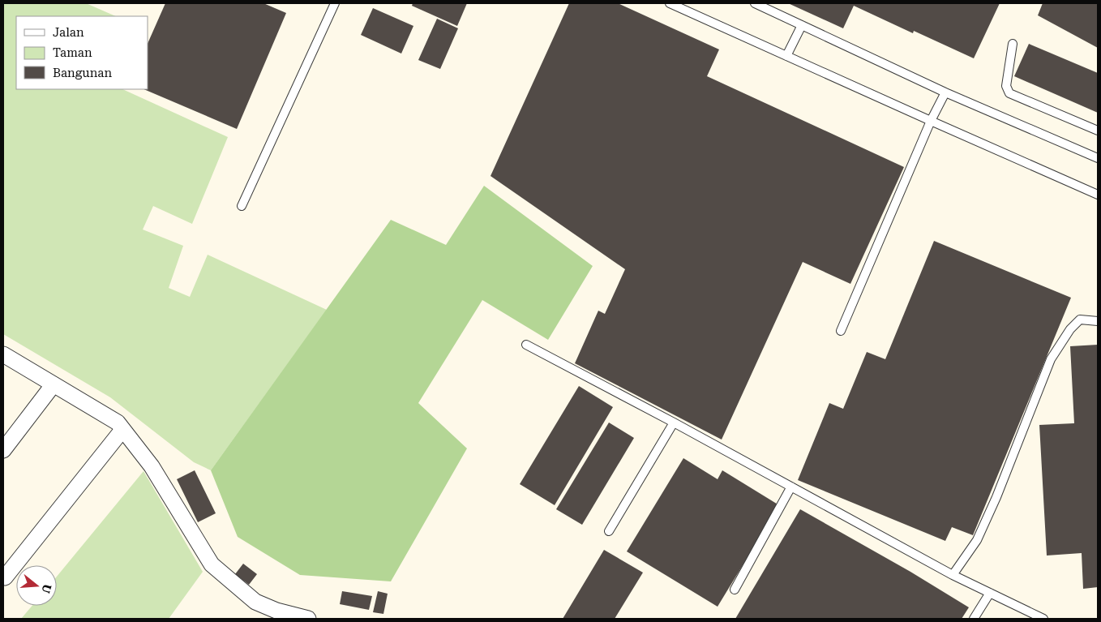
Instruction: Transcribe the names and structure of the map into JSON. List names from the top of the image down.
{
  "legend": ["Jalan", "Taman", "Bangunan"],
  "north": "right"
}
